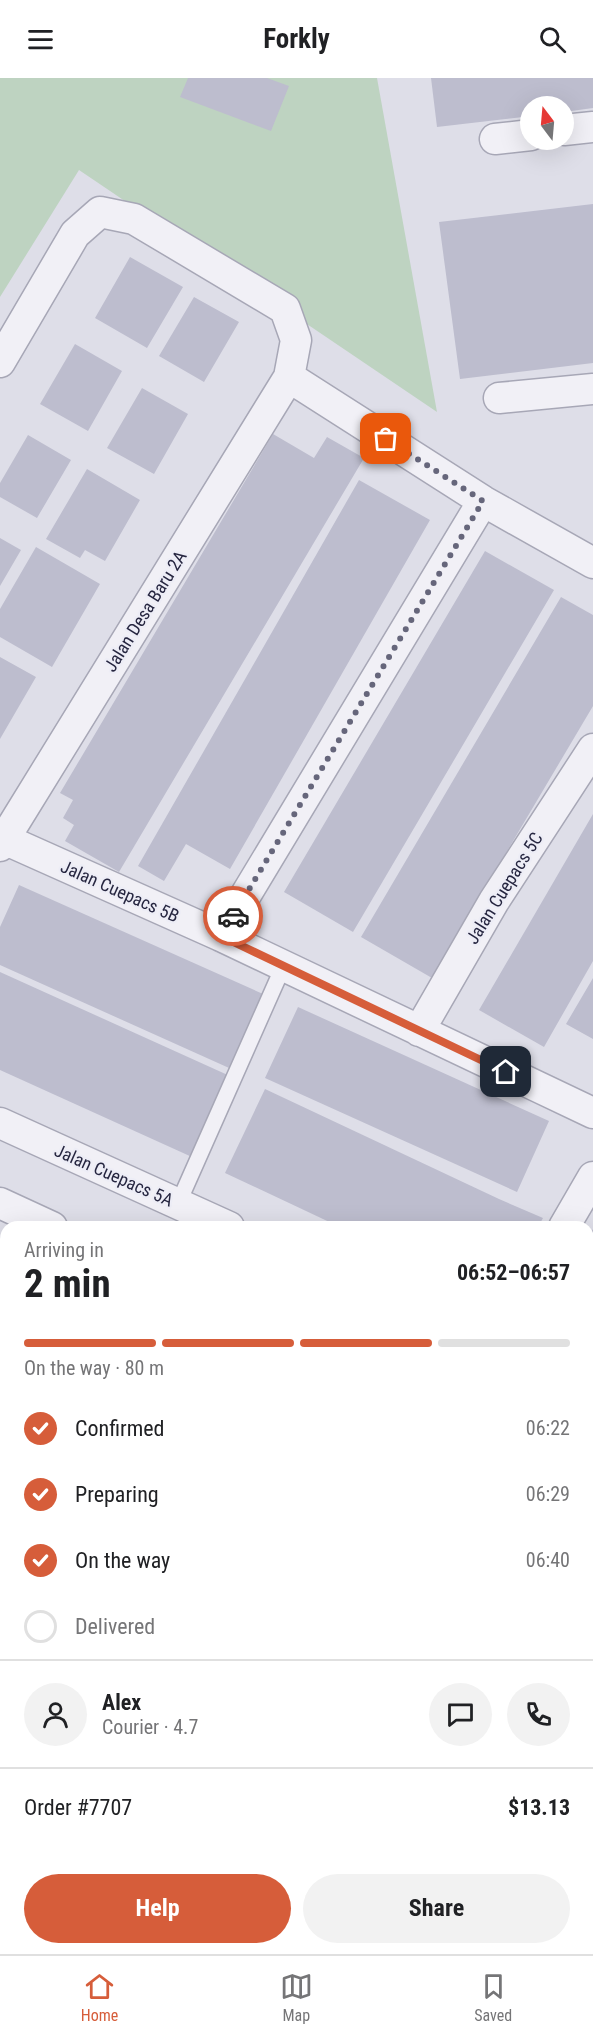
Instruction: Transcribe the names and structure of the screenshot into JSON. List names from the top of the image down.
{
  "streets": {
    "street": [
      "Jalan Desa Baru 2A",
      "Jalan Cuepacs 5C",
      "Jalan Cuepacs 5B",
      "Jalan Cuepacs 5A"
    ]
  },
  "crossings": [
    ["Jalan Desa Baru 2A", "Jalan Cuepacs 5B"],
    ["Jalan Cuepacs 5C", "Jalan Cuepacs 5B"]
  ],
  "north": "top",
  "page": {
    "header": "Forkly",
    "heading": ["2 min", "Arriving in", "06:52–06:57"],
    "panel": [
      "Alex",
      "Courier · 4.7",
      "Order #7707",
      "$13.13"
    ],
    "bar": "On the way · 80 m",
    "list": [
      ["Confirmed", "06:22"],
      ["Preparing", "06:29"],
      ["On the way", "06:40"],
      "Delivered"
    ],
    "buttons": ["Help", "Share"],
    "tabs": ["Home", "Map", "Saved"]
  }
}
